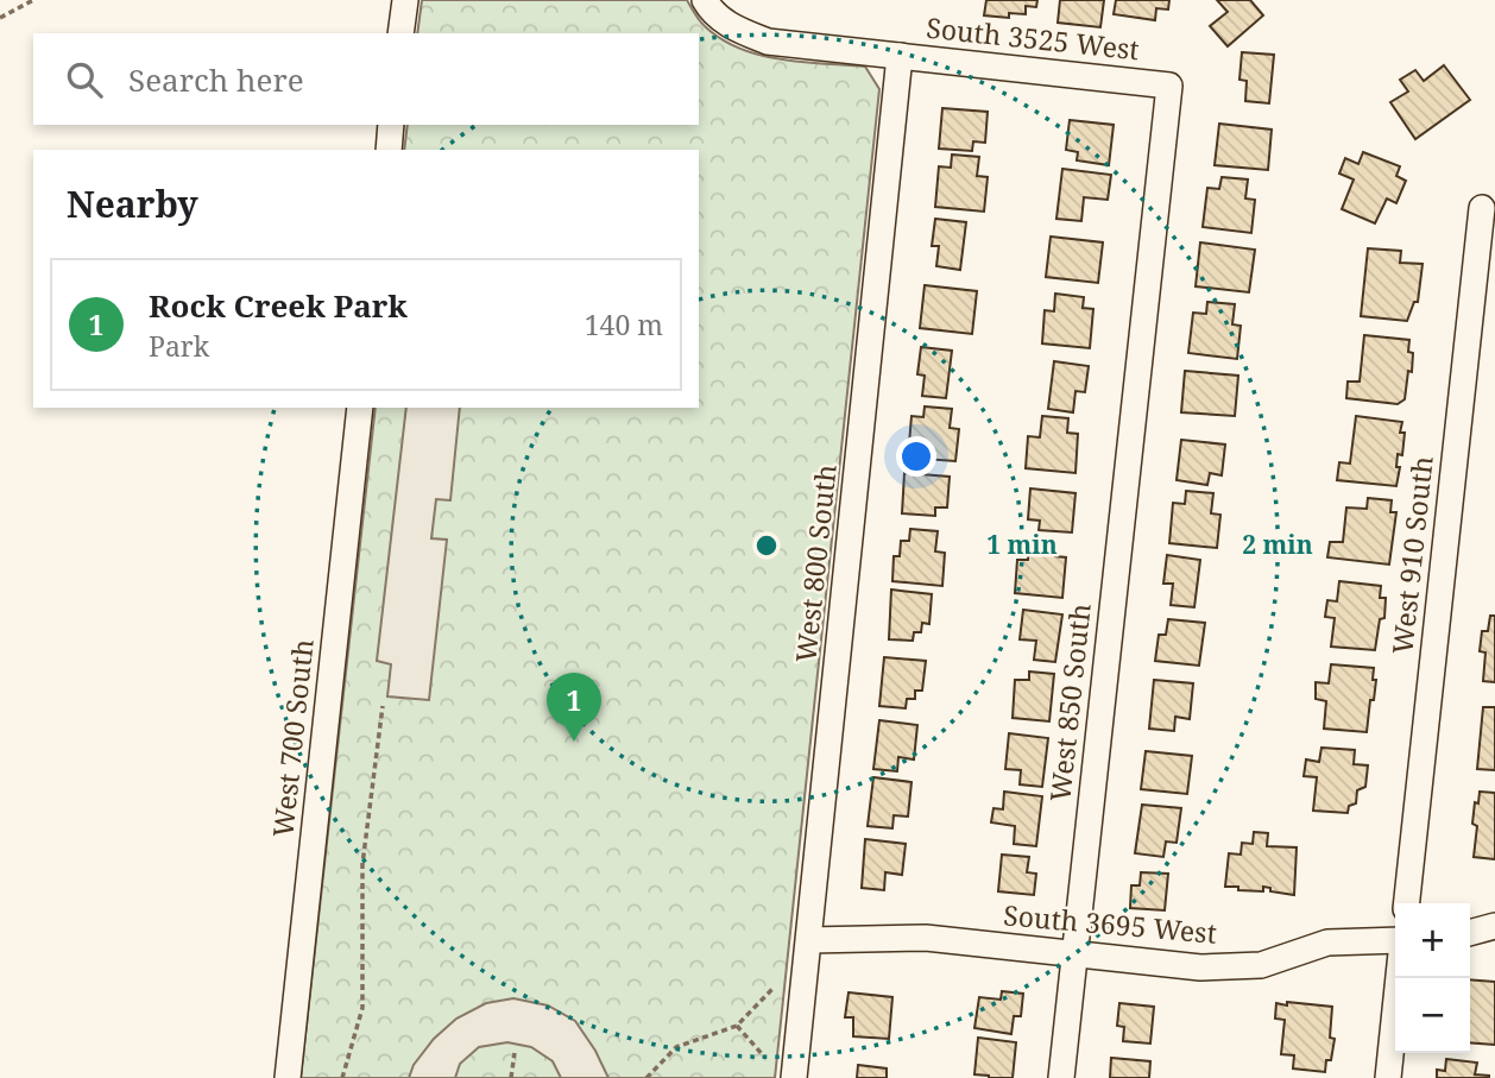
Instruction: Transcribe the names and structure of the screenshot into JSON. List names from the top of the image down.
{
  "streets": {
    "street": [
      "South 3525 West",
      "West 910 South",
      "West 800 South",
      "West 850 South",
      "West 700 South",
      "South 3695 West"
    ]
  },
  "crossings": [
    ["South 3525 West", "West 800 South"],
    ["South 3525 West", "West 850 South"],
    ["West 800 South", "South 3695 West"],
    ["West 850 South", "South 3695 West"]
  ],
  "page": {
    "search": "Search here",
    "heading": "Nearby",
    "list": [
      {
        "mark": "1",
        "name": "Rock Creek Park",
        "note": "Park",
        "value": "140 m"
      }
    ],
    "pins": "1",
    "map_buttons": ["+", "−"]
  },
  "rings": ["1 min", "2 min"]
}
